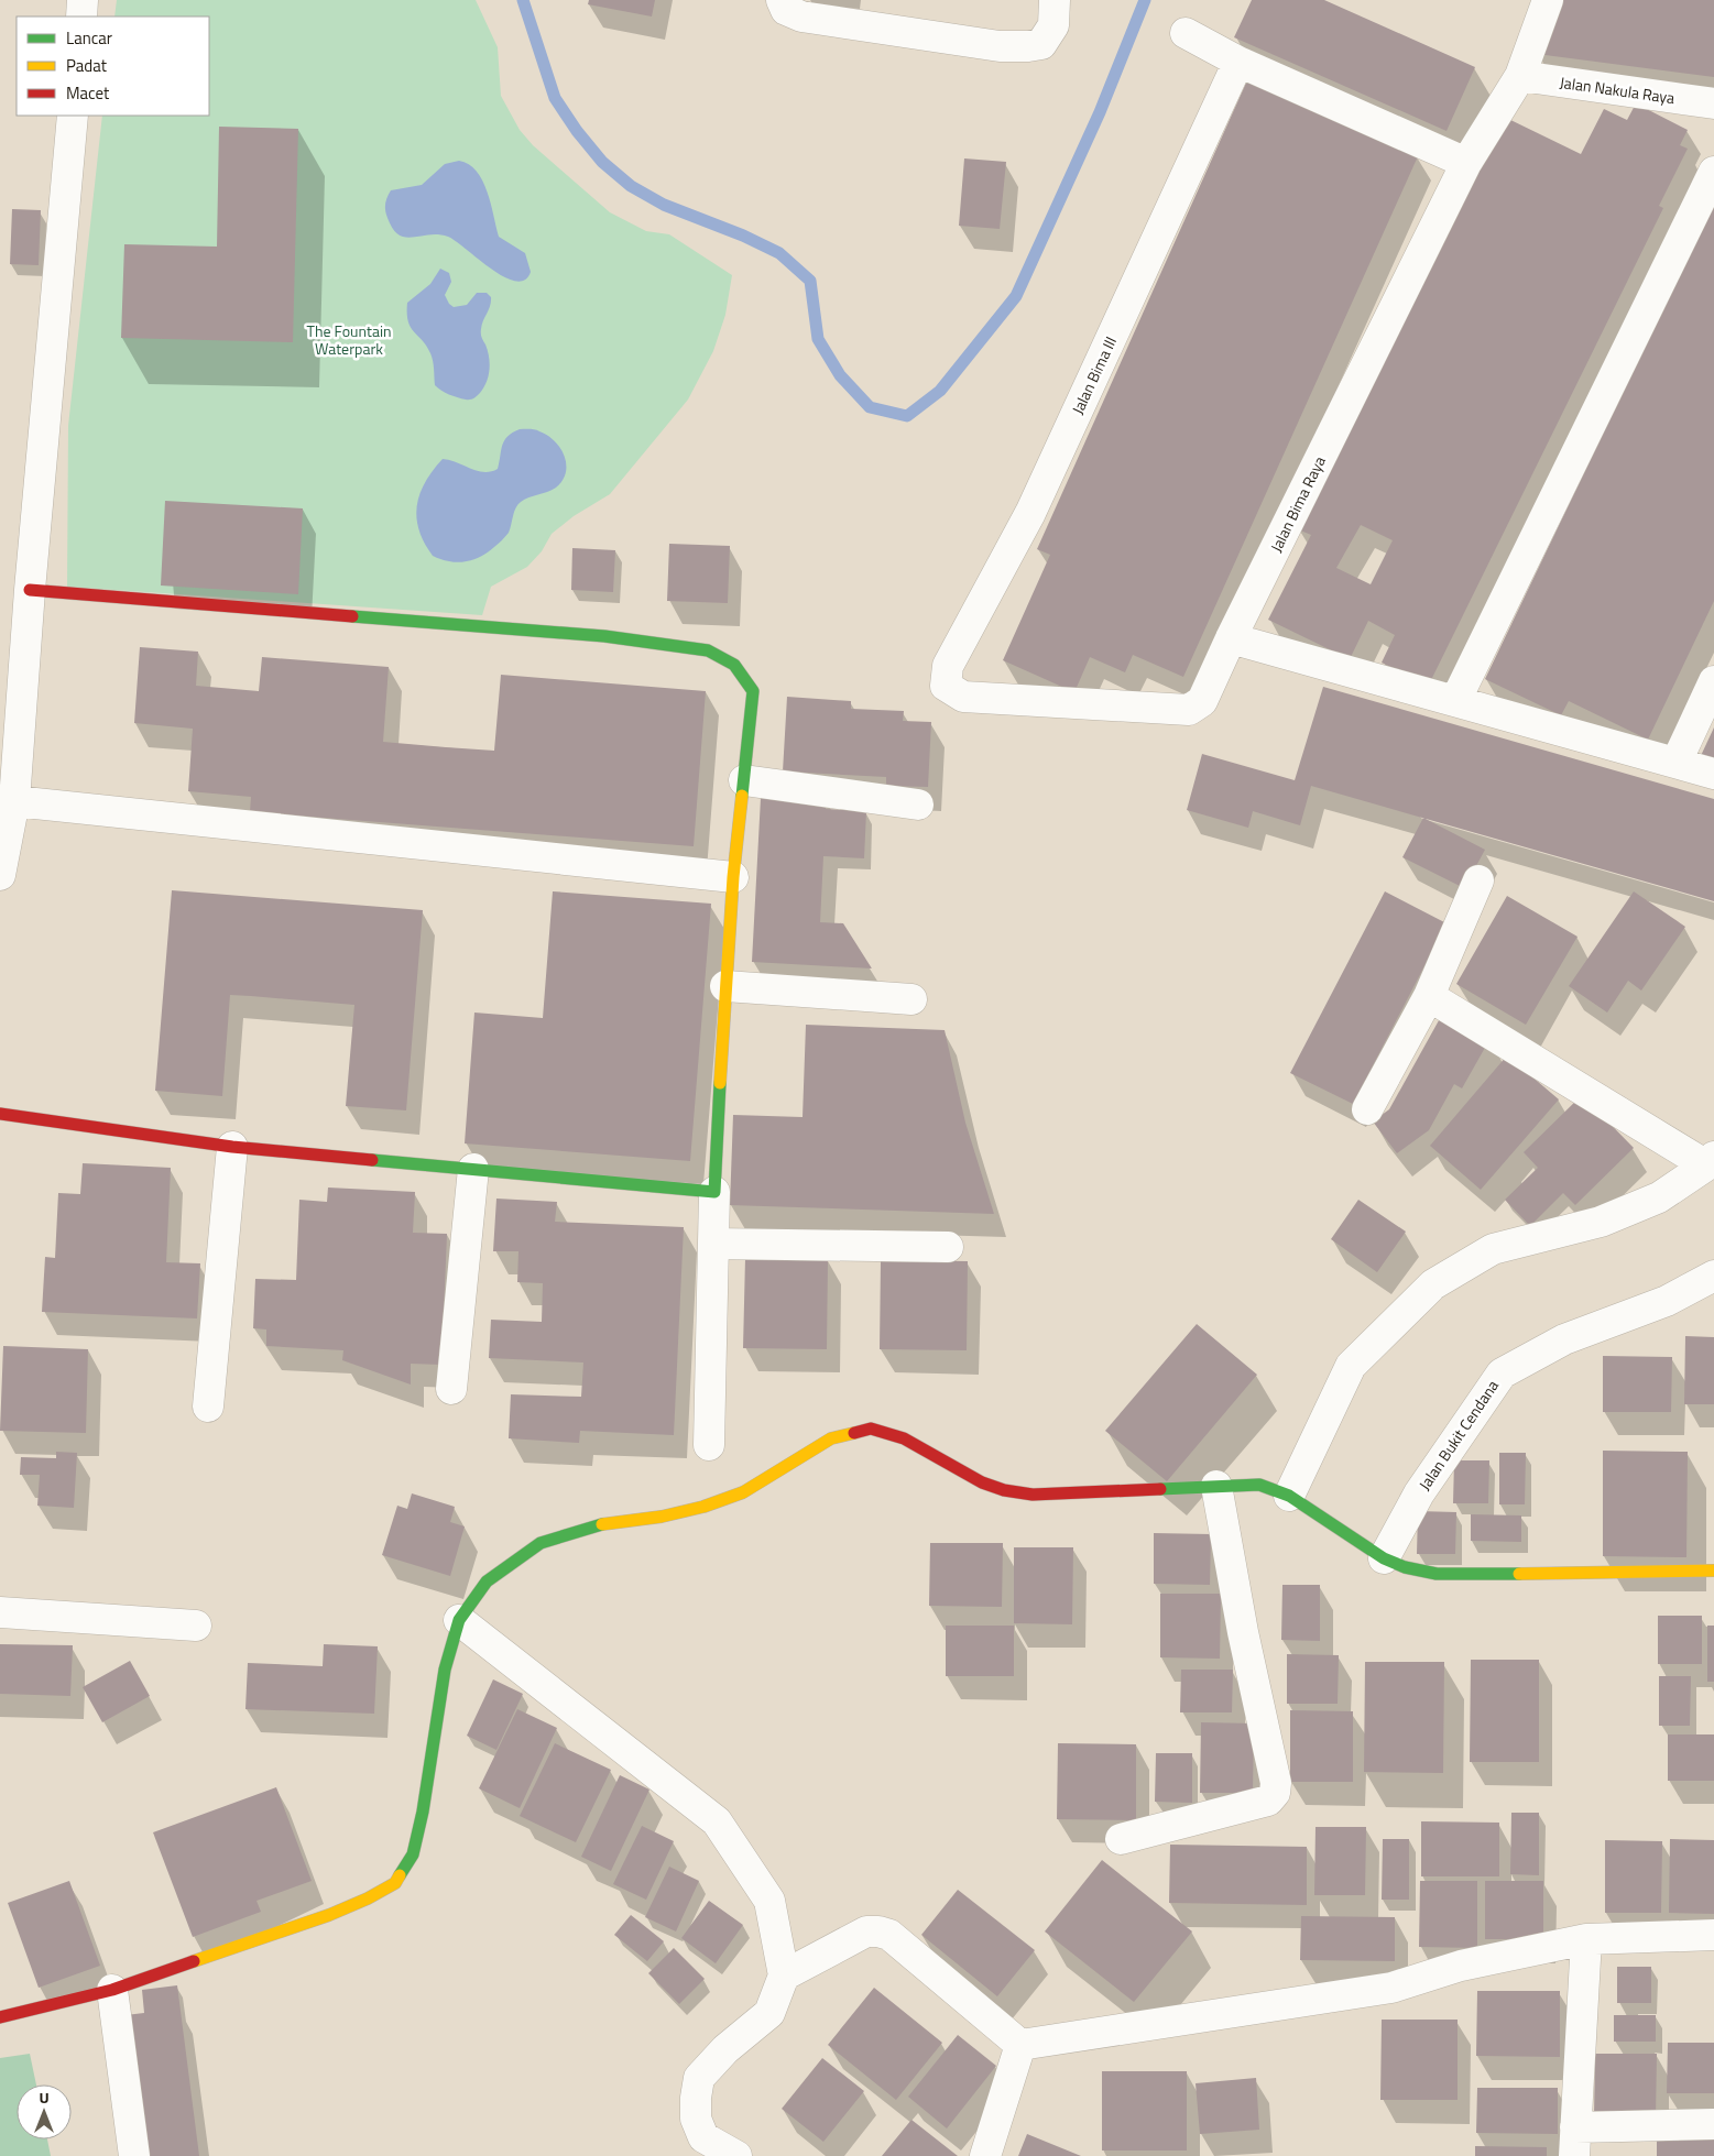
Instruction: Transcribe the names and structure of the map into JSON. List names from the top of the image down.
{
  "streets": {
    "street": [
      "Jalan Nakula Raya",
      "Jalan Bima III",
      "Jalan Bima Raya",
      "Jalan Bukit Cendana"
    ]
  },
  "crossings": [
    ["Jalan Nakula Raya", "Jalan Bima Raya"],
    ["Jalan Bima III", "Jalan Bima Raya"]
  ],
  "parks": ["The Fountain Waterpark"],
  "legend": ["Lancar", "Padat", "Macet"],
  "north": "top"
}
